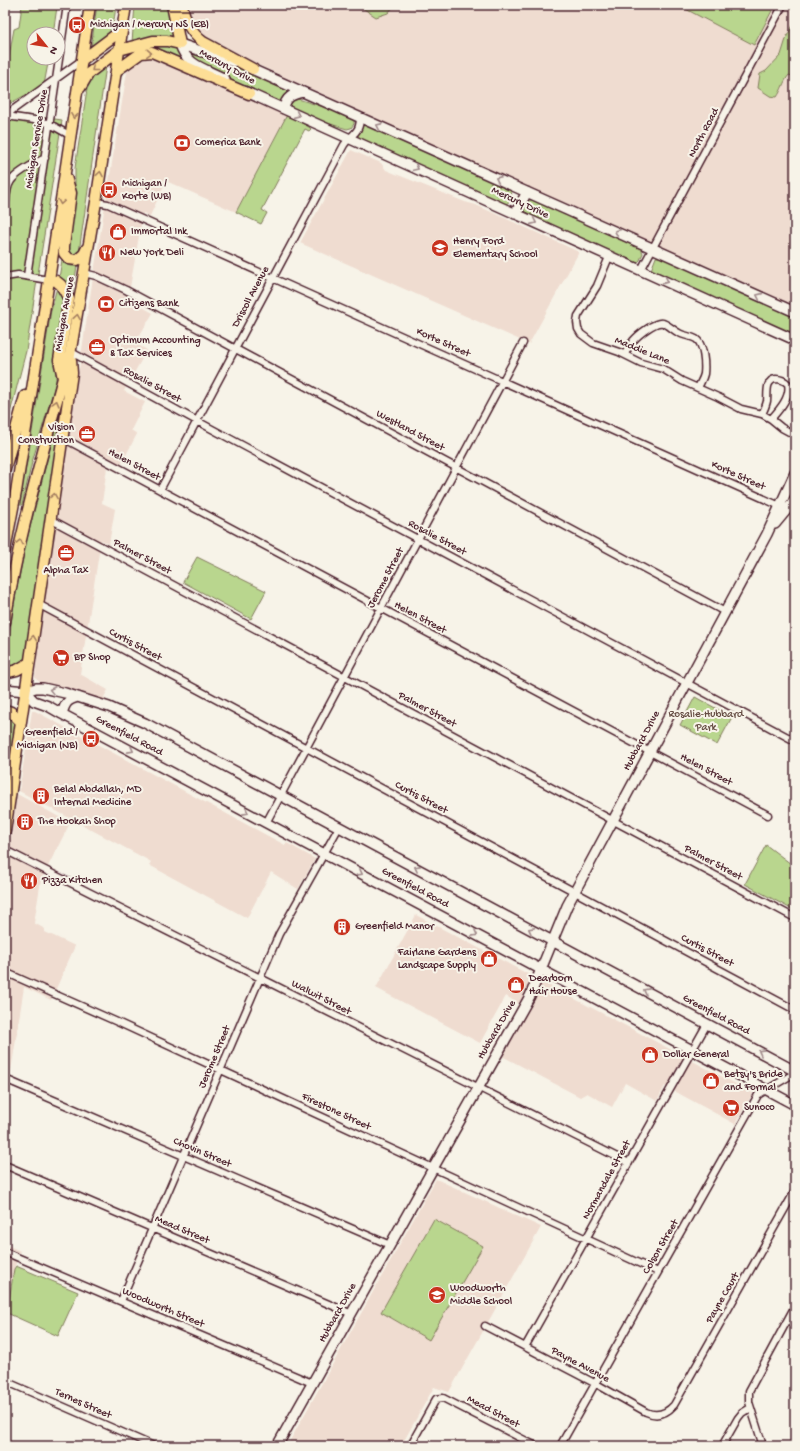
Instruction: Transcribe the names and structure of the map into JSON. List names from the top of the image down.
{
  "streets": {
    "main road": ["Michigan Avenue"],
    "street": [
      "Mercury Drive",
      "North Road",
      "Michigan Service Drive",
      "Driscoll Avenue",
      "Korte Street",
      "Maddie Lane",
      "Rosalie Street",
      "Westland Street",
      "Helen Street",
      "Palmer Street",
      "Jerome Street",
      "Curtis Street",
      "Greenfield Road",
      "Hubbard Drive",
      "Walwit Street",
      "Firestone Street",
      "Chovin Street",
      "Normandale Street",
      "Mead Street",
      "Colson Street",
      "Payne Court",
      "Woodworth Street",
      "Payne Avenue",
      "Ternes Street"
    ]
  },
  "crossings": [
    ["Mercury Drive", "North Road"],
    ["Mercury Drive", "Driscoll Avenue"],
    ["Mercury Drive", "Maddie Lane"],
    ["Driscoll Avenue", "Korte Street"],
    ["Driscoll Avenue", "Rosalie Street"],
    ["Driscoll Avenue", "Westland Street"],
    ["Driscoll Avenue", "Helen Street"],
    ["Michigan Avenue", "Korte Street"],
    ["Michigan Avenue", "Rosalie Street"],
    ["Michigan Avenue", "Westland Street"],
    ["Korte Street", "Jerome Street"],
    ["Korte Street", "Hubbard Drive"],
    ["Rosalie Street", "Jerome Street"],
    ["Rosalie Street", "Hubbard Drive"],
    ["Westland Street", "Jerome Street"],
    ["Westland Street", "Hubbard Drive"],
    ["Helen Street", "Jerome Street"],
    ["Helen Street", "Hubbard Drive"],
    ["Palmer Street", "Jerome Street"],
    ["Palmer Street", "Hubbard Drive"],
    ["Jerome Street", "Curtis Street"],
    ["Jerome Street", "Greenfield Road"],
    ["Jerome Street", "Walwit Street"],
    ["Jerome Street", "Firestone Street"],
    ["Jerome Street", "Chovin Street"],
    ["Jerome Street", "Mead Street"],
    ["Jerome Street", "Woodworth Street"],
    ["Curtis Street", "Hubbard Drive"],
    ["Greenfield Road", "Hubbard Drive"],
    ["Greenfield Road", "Normandale Street"],
    ["Greenfield Road", "Colson Street"],
    ["Hubbard Drive", "Walwit Street"],
    ["Hubbard Drive", "Firestone Street"],
    ["Hubbard Drive", "Chovin Street"],
    ["Hubbard Drive", "Mead Street"],
    ["Hubbard Drive", "Woodworth Street"],
    ["Walwit Street", "Normandale Street"],
    ["Firestone Street", "Normandale Street"],
    ["Firestone Street", "Colson Street"],
    ["Normandale Street", "Payne Avenue"],
    ["Colson Street", "Payne Avenue"],
    ["Payne Court", "Payne Avenue"]
  ],
  "parks": ["Rosalie-Hubbard Park"],
  "places": {
    "bus stop": ["Michigan / Mercury NS (EB)", "Michigan / Korte (WB)", "Greenfield / Michigan (NB)"],
    "bank": ["Comerica Bank", "Citizens Bank"],
    "shop": [
      "Immortal Ink",
      "Fairlane Gardens Landscape Supply",
      "Dearborn Hair House",
      "Dollar General",
      "Betsy's Bride and Formal"
    ],
    "school or university": ["Henry Ford Elementary School", "Woodworth Middle School"],
    "restaurant": ["New York Deli", "Pizza Kitchen"],
    "office": ["Optimum Accounting & Tax Services", "Vision Construction", "Alpha Tax"],
    "supermarket": ["BP Shop", "Sunoco"],
    "building": ["Belal Abdallah, MD Internal Medicine", "The Hookah Shop", "Greenfield Manor"]
  },
  "north": "bottom right"
}
